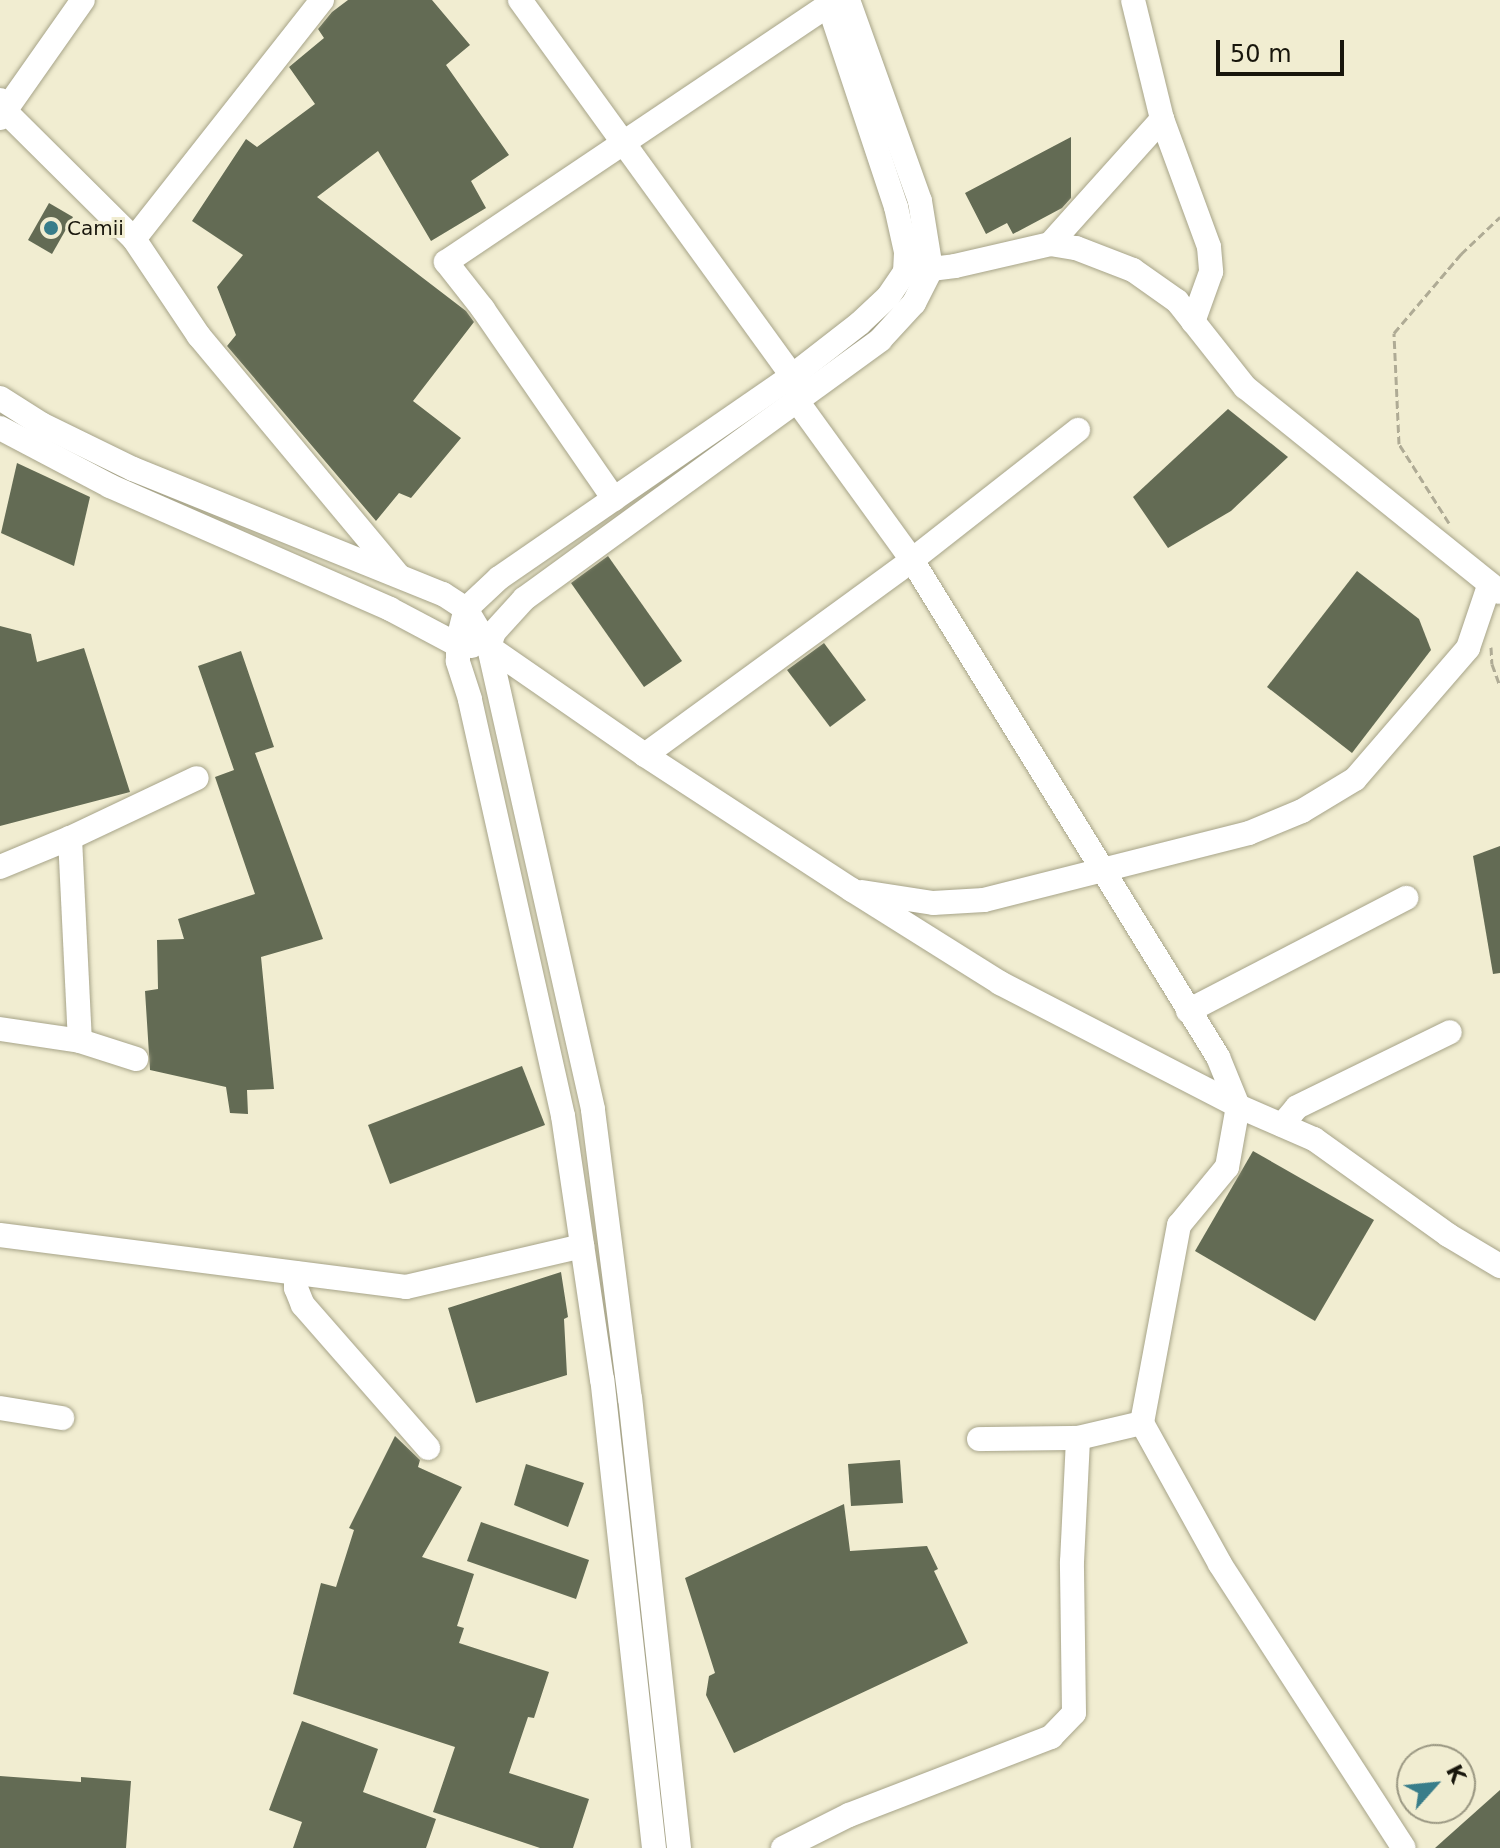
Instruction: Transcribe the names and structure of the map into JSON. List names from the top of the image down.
{
  "places": ["Camii"],
  "scale_bar": "50 m",
  "north": "top right"
}
